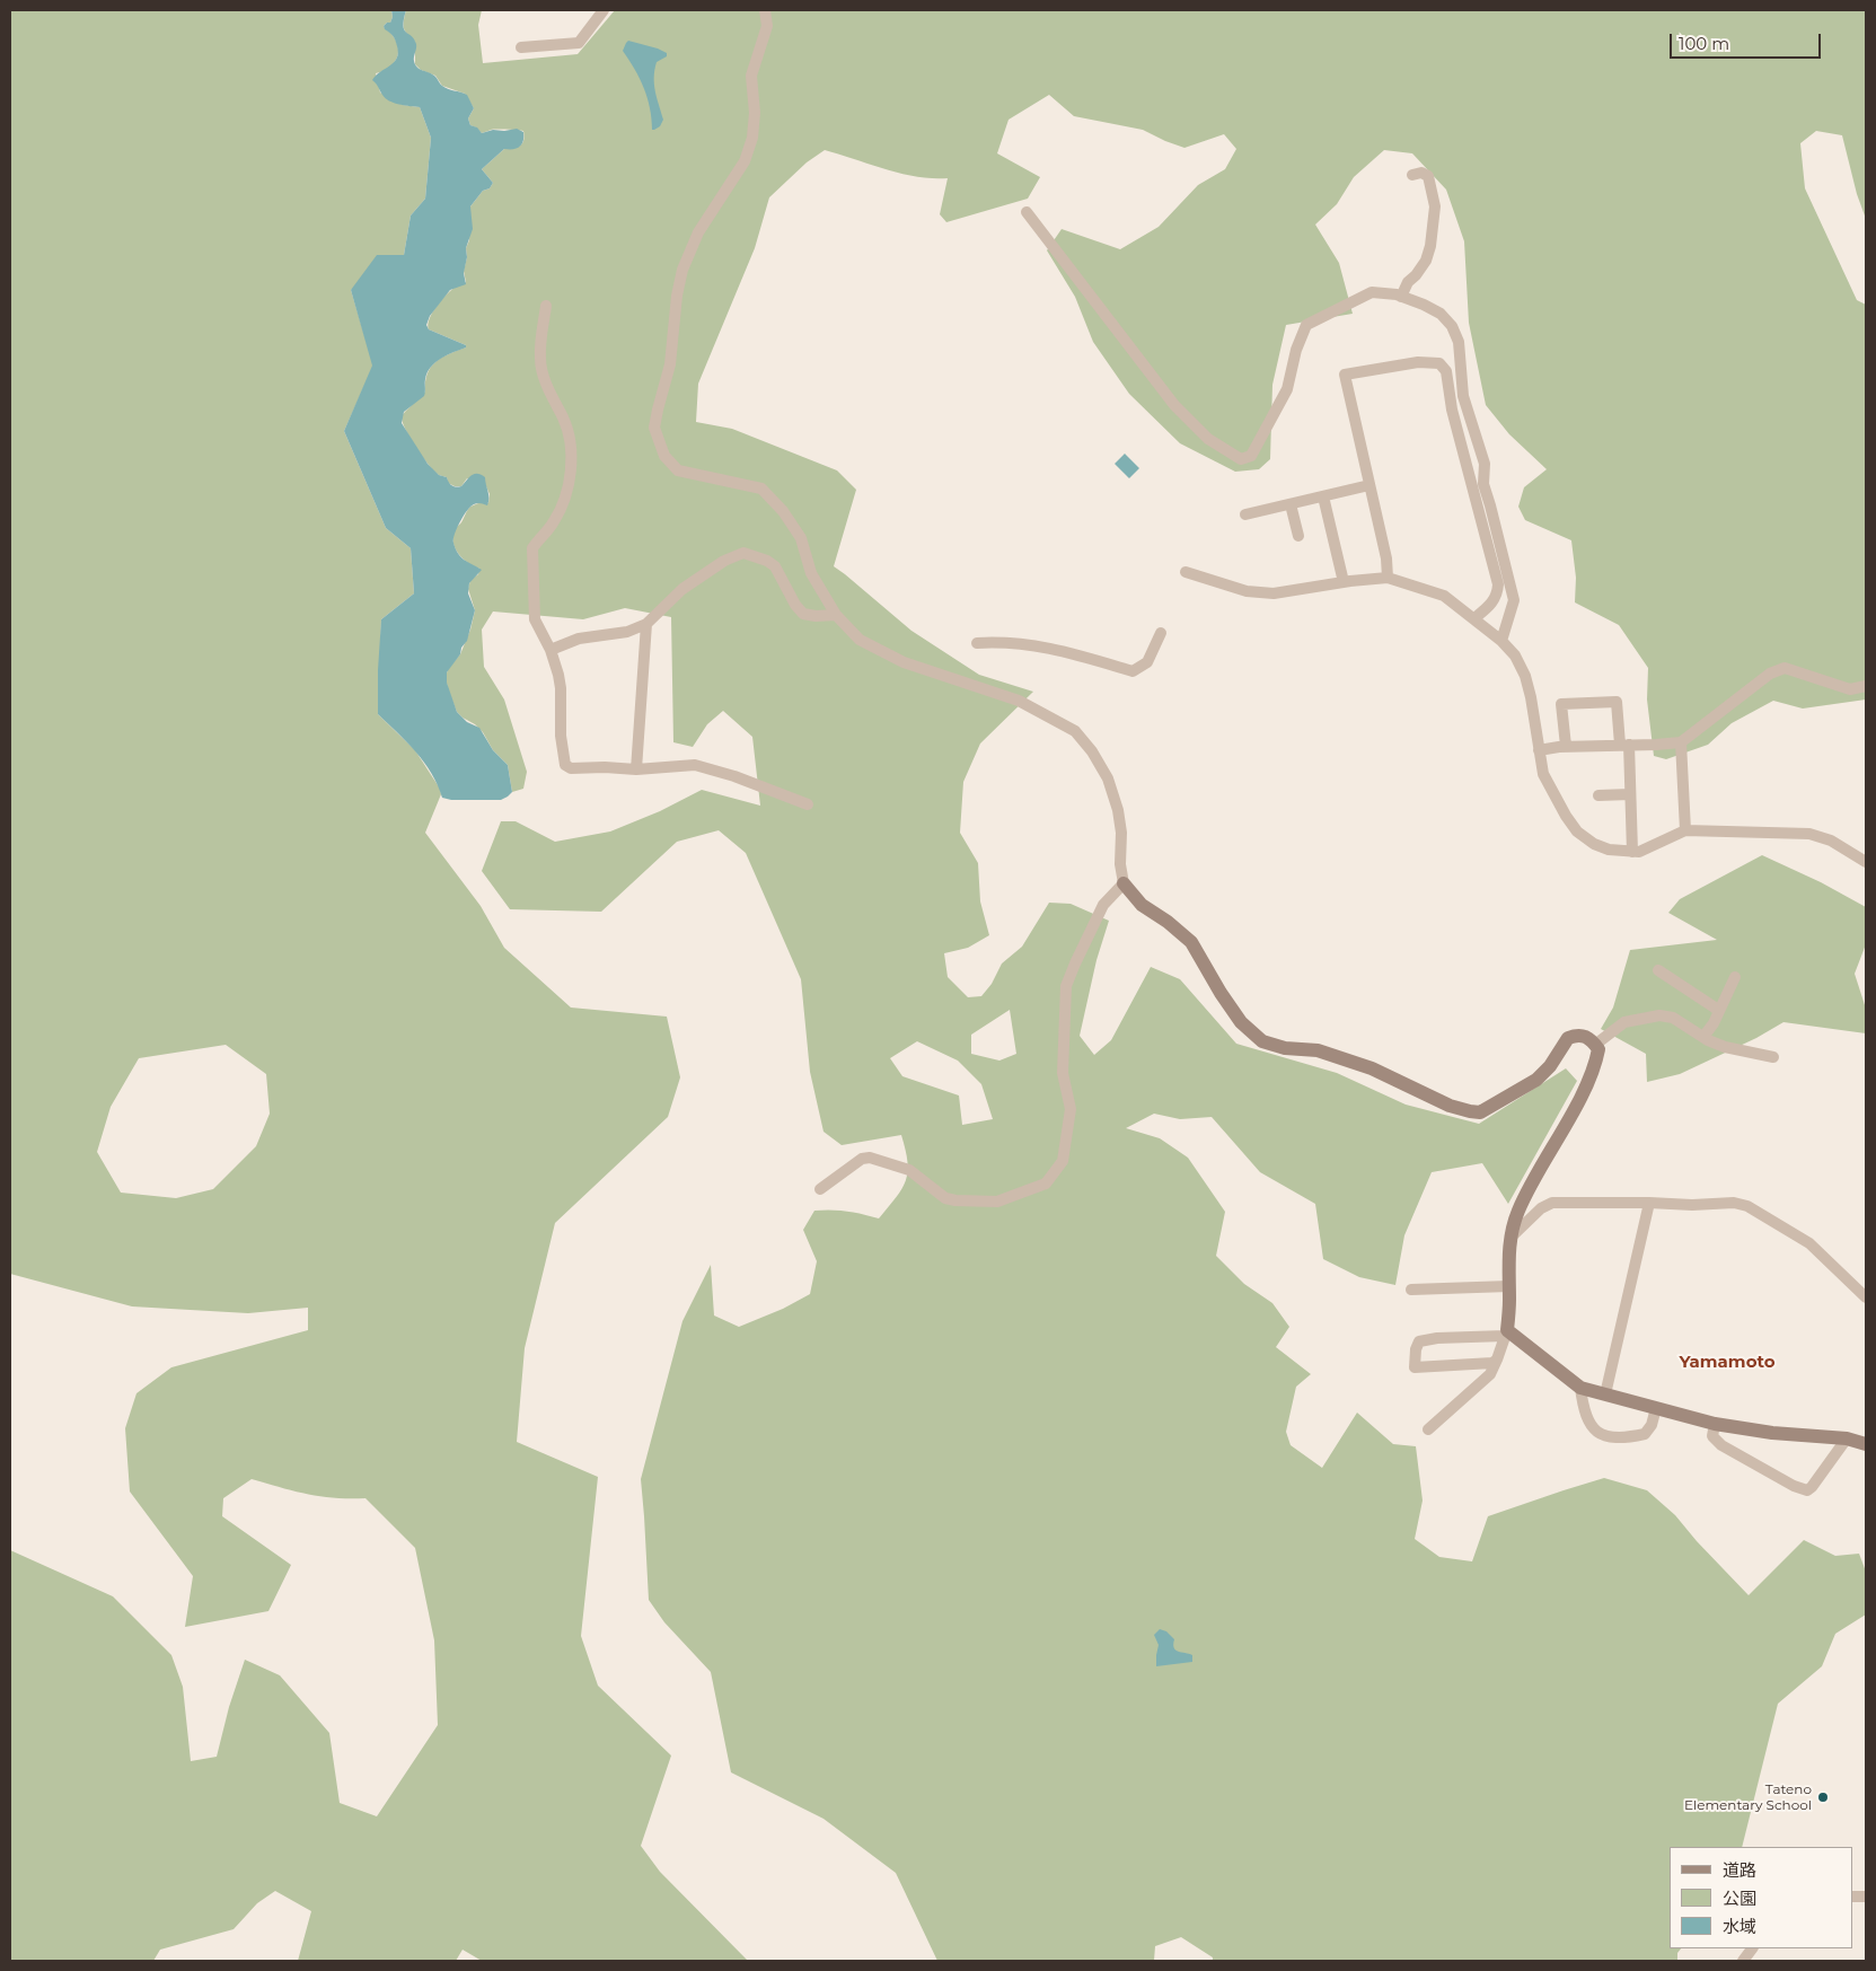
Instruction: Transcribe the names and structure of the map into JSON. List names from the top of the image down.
{
  "districts": ["Yamamoto"],
  "places": ["Tateno Elementary School"],
  "legend": ["道路", "公園", "水域"],
  "scale_bar": "100 m"
}
